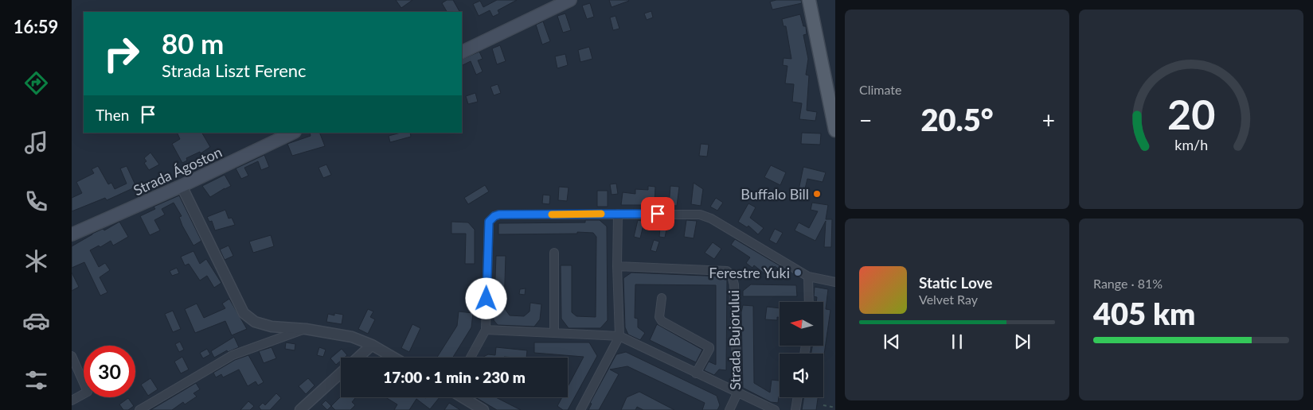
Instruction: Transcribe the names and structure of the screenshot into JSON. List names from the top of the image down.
{
  "streets": {
    "main road": ["Strada Ágoston"],
    "street": ["Strada Bujorului"]
  },
  "places": ["Buffalo Bill", "Ferestre Yuki"],
  "north": "left",
  "page": {
    "tabs": "16:59",
    "tile": [
      "Climate",
      ["Range · 81%", "405 km"]
    ],
    "turn": ["80 m", "Strada Liszt Ferenc"],
    "then": "Then",
    "heat": ["−", "20.5°", "+"],
    "song": ["Static Love", "Velvet Ray"],
    "limit": "30",
    "trip": "17:00 · 1 min · 230 m",
    "gauge": ["20", "km/h"]
  }
}
